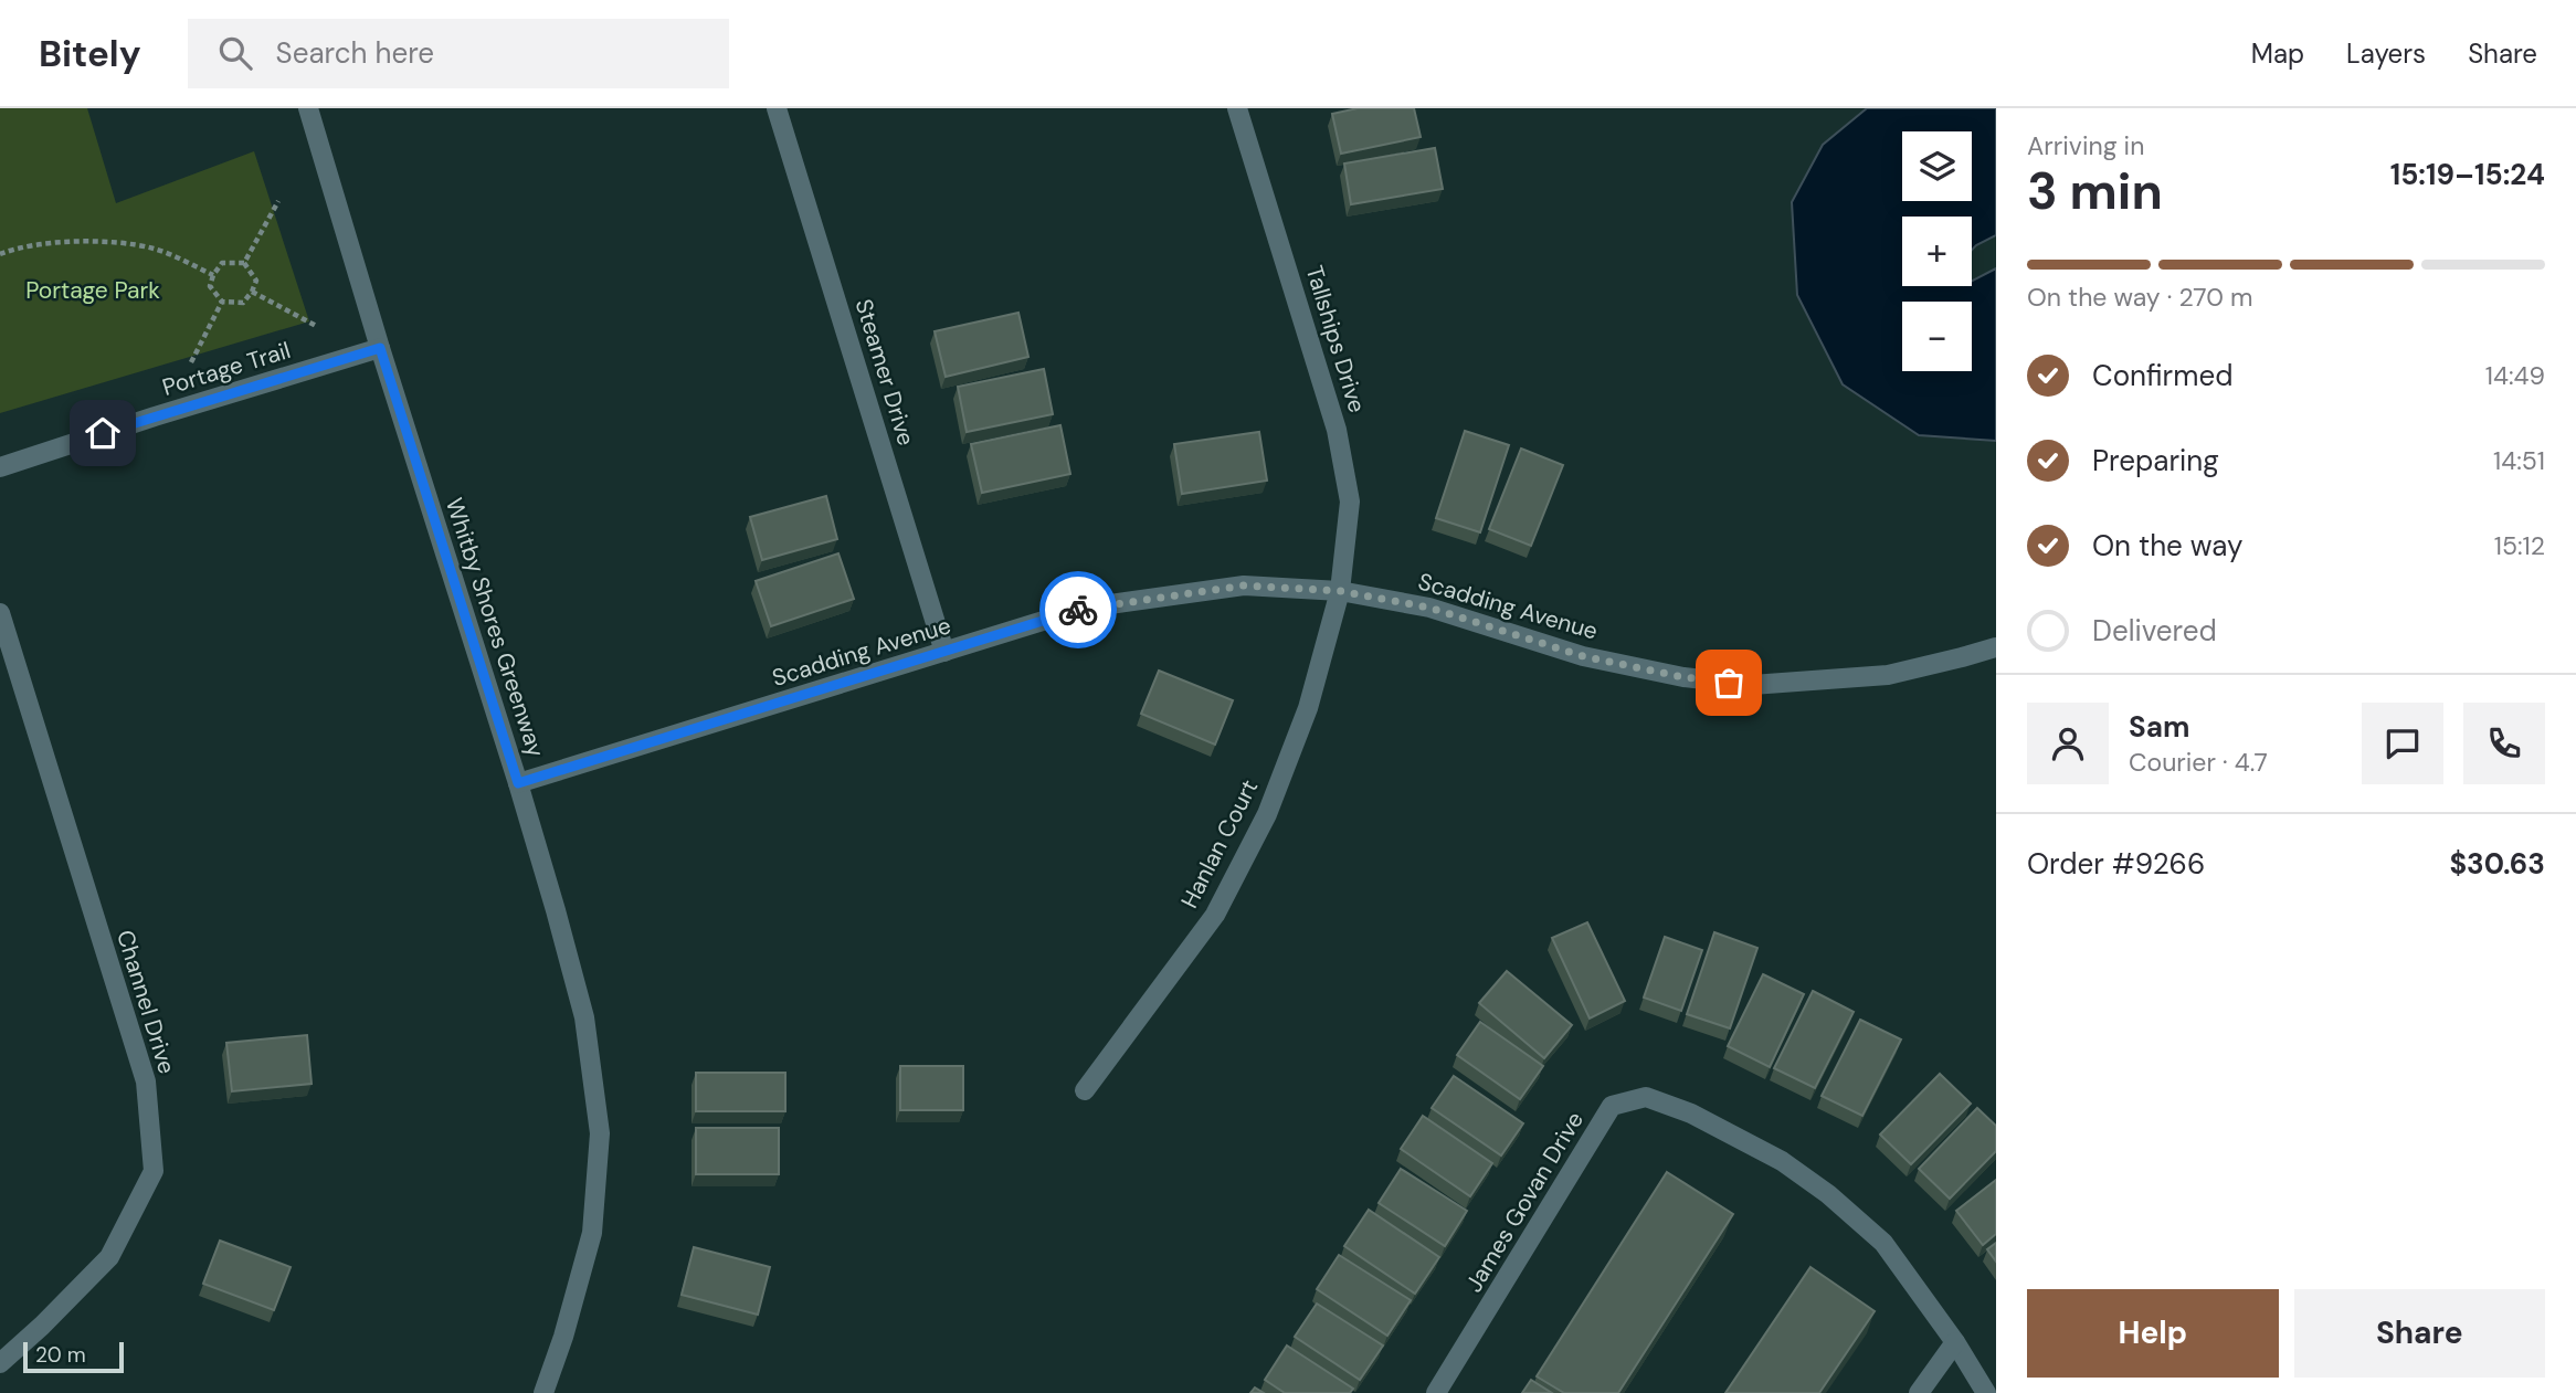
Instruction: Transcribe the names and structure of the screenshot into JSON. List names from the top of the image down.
{
  "streets": {
    "street": [
      "Tallships Drive",
      "Portage Trail",
      "Steamer Drive",
      "Scadding Avenue",
      "Whitby Shores Greenway",
      "Hanlan Court",
      "Channel Drive",
      "James Govan Drive"
    ]
  },
  "crossings": [
    ["Tallships Drive", "Scadding Avenue"],
    ["Tallships Drive", "Hanlan Court"],
    ["Portage Trail", "Whitby Shores Greenway"],
    ["Steamer Drive", "Scadding Avenue"],
    ["Scadding Avenue", "Whitby Shores Greenway"],
    ["Scadding Avenue", "Hanlan Court"]
  ],
  "parks": ["Portage Park"],
  "scale_bar": "20 m",
  "page": {
    "header": "Bitely",
    "search": "Search here",
    "nav": ["Map", "Layers", "Share"],
    "heading": ["3 min", "Arriving in", "15:19–15:24"],
    "panel": [
      "Sam",
      "Courier · 4.7",
      "Order #9266",
      "$30.63"
    ],
    "map_buttons": ["+", "−"],
    "bar": "On the way · 270 m",
    "list": [
      ["Confirmed", "14:49"],
      ["Preparing", "14:51"],
      ["On the way", "15:12"],
      "Delivered"
    ],
    "buttons": ["Help", "Share"],
    "scale": "20 m"
  }
}
